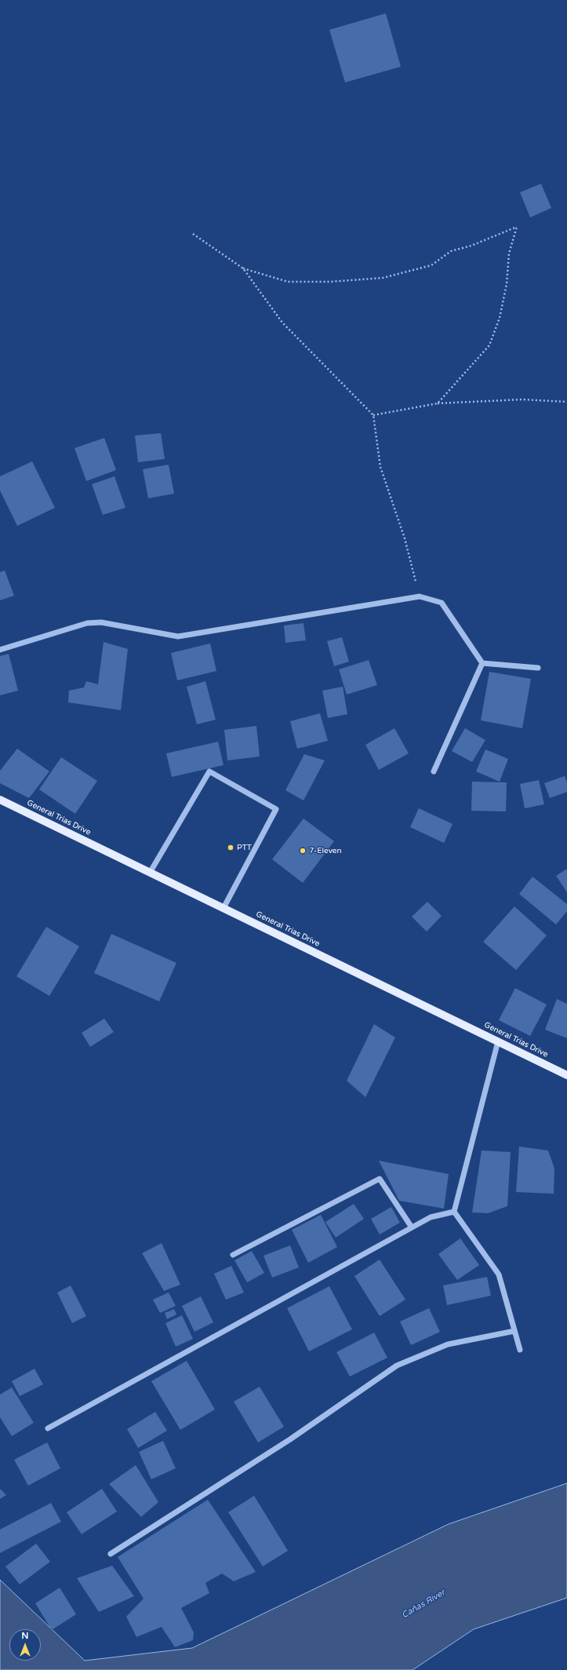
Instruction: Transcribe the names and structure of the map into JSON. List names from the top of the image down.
{
  "streets": {
    "main road": ["General Trias Drive"]
  },
  "water": ["Cañas River"],
  "places": ["PTT", "7-Eleven"],
  "north": "top"
}
